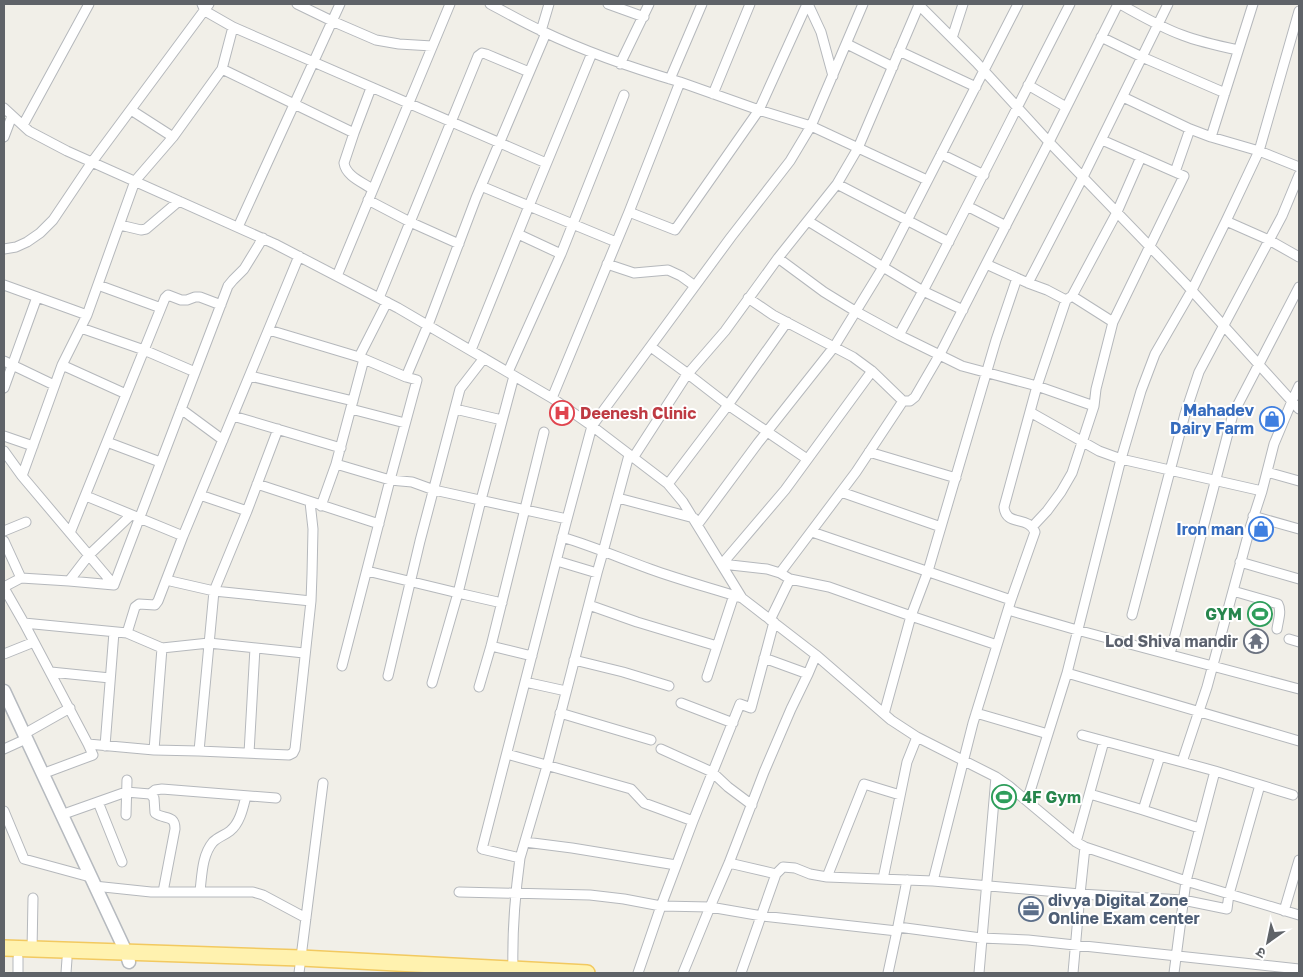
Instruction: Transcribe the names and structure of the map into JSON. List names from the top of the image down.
{
  "places": {
    "hospital": ["Deenesh Clinic"],
    "shop": ["Mahadev Dairy Farm", "Iron man"],
    "sports": ["GYM", "4F Gym"],
    "temple": ["Lod Shiva mandir"],
    "office": ["divya Digital Zone Online Exam center"]
  },
  "north": "bottom left"
}
